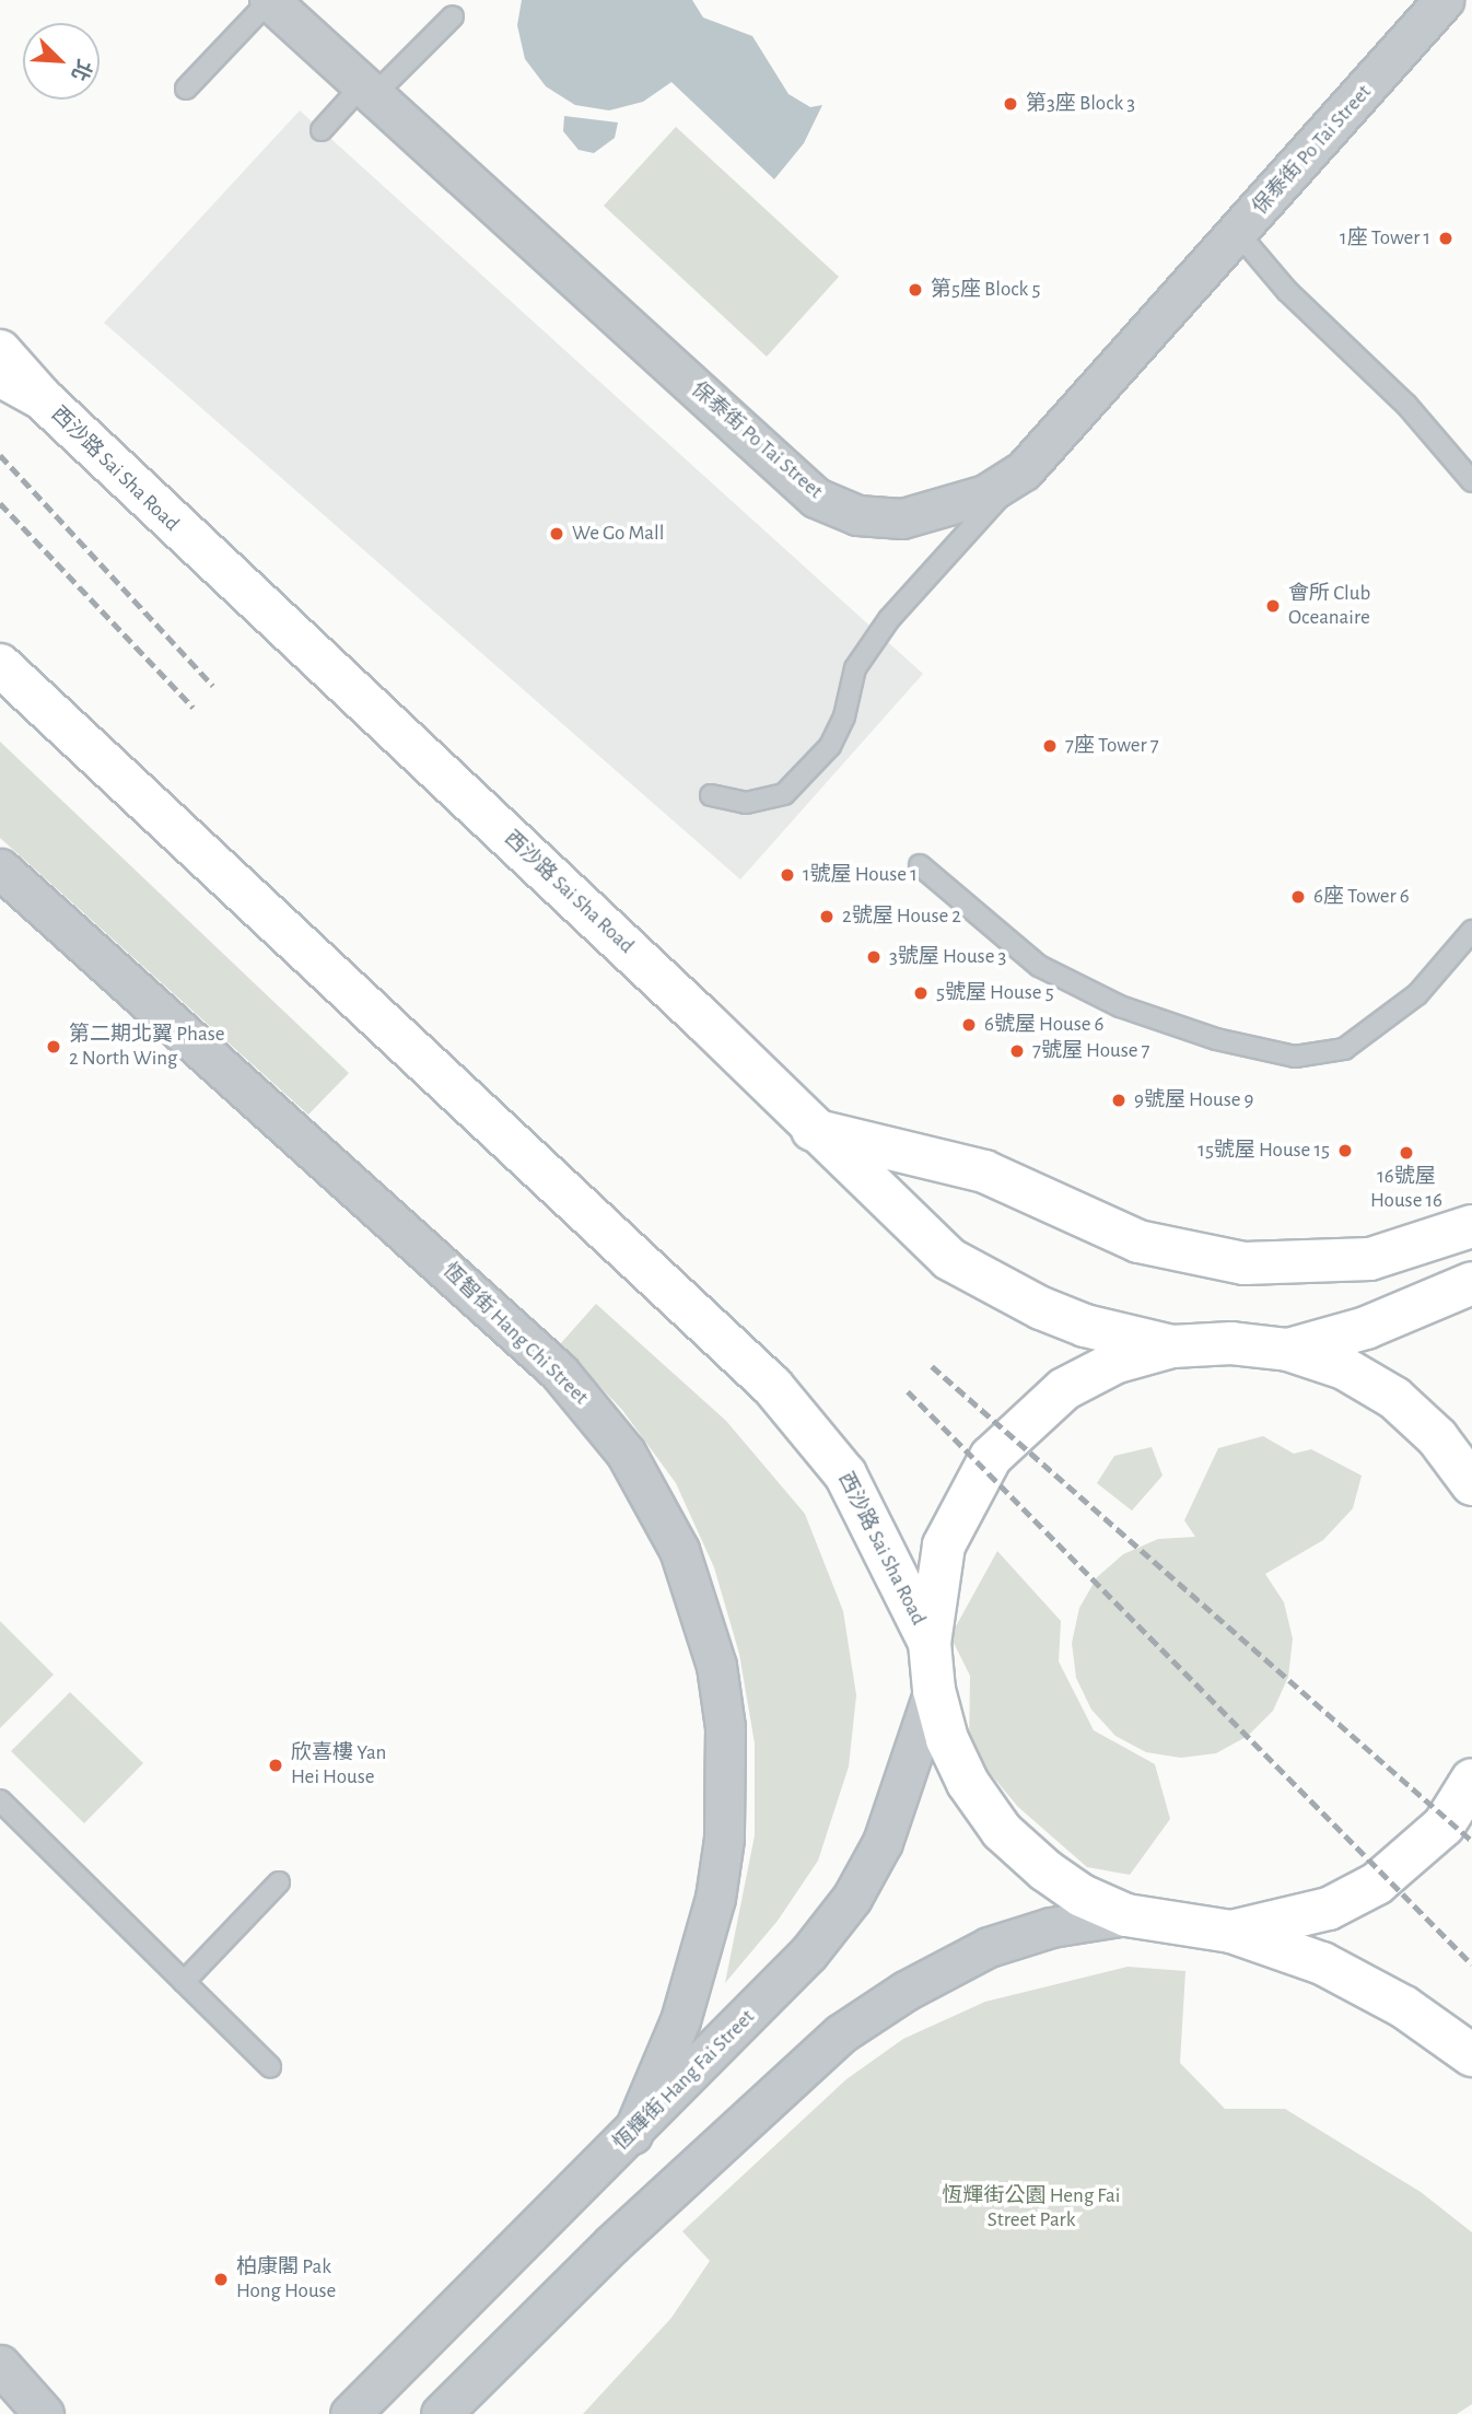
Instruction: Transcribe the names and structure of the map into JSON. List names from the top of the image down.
{
  "streets": {
    "main road": ["西沙路 Sai Sha Road"],
    "street": ["保泰街 Po Tai Street", "恆智街 Hang Chi Street", "恆輝街 Hang Fai Street"]
  },
  "crossings": [
    ["恆智街 Hang Chi Street", "恆輝街 Hang Fai Street"]
  ],
  "parks": ["恆輝街公園 Heng Fai Street Park"],
  "places": [
    "第3座 Block 3",
    "1座 Tower 1",
    "第5座 Block 5",
    "We Go Mall",
    "會所 Club Oceanaire",
    "7座 Tower 7",
    "1號屋 House 1",
    "6座 Tower 6",
    "2號屋 House 2",
    "3號屋 House 3",
    "5號屋 House 5",
    "6號屋 House 6",
    "第二期北翼 Phase 2 North Wing",
    "7號屋 House 7",
    "9號屋 House 9",
    "15號屋 House 15",
    "16號屋 House 16",
    "欣喜樓 Yan Hei House",
    "柏康閣 Pak Hong House"
  ],
  "north": "bottom right"
}
